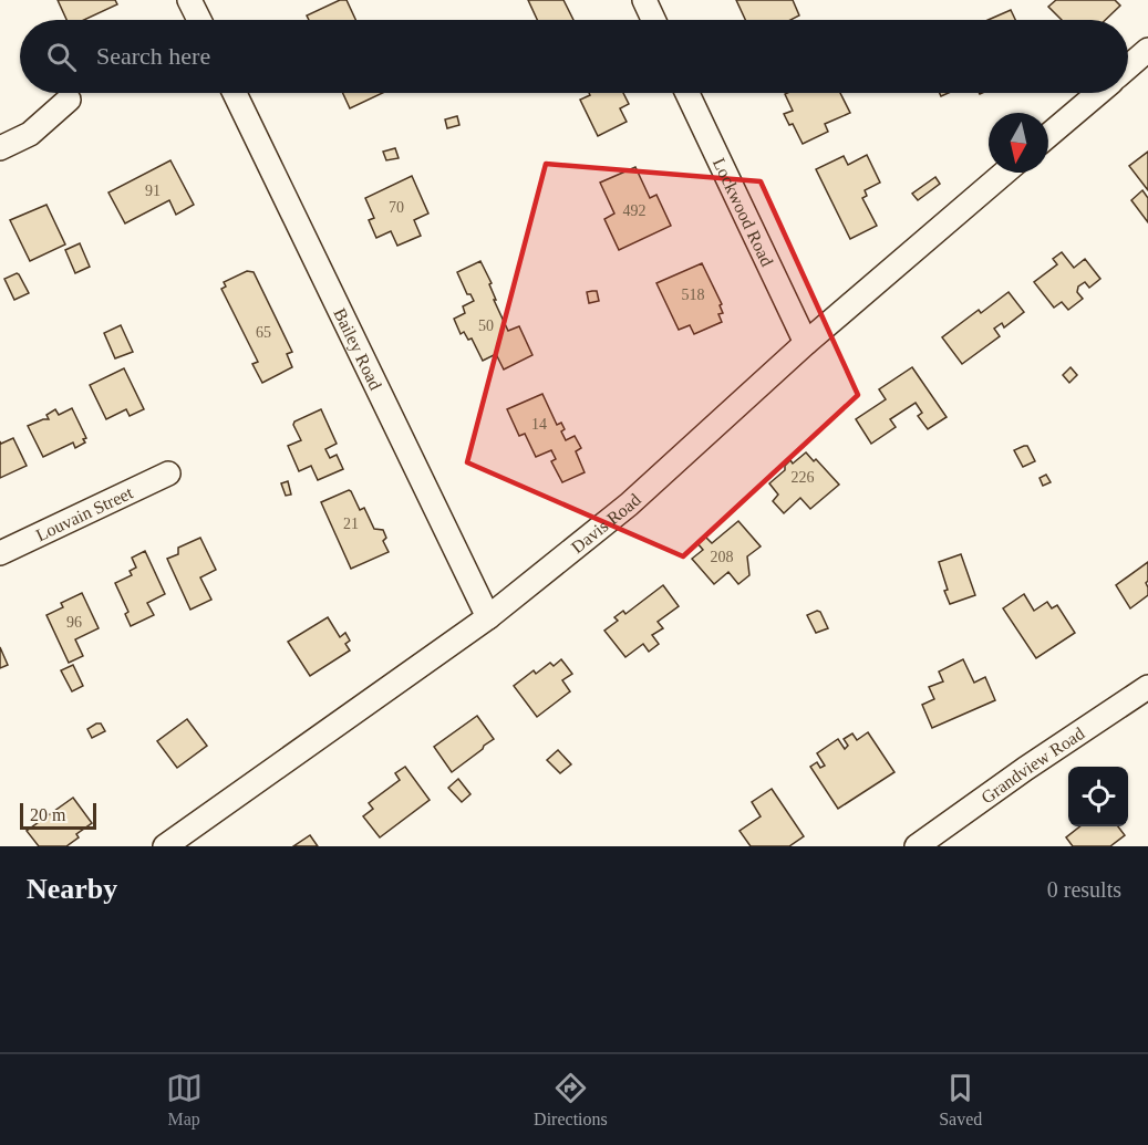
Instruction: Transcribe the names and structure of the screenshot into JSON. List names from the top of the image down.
{
  "streets": {
    "street": [
      "Lockwood Road",
      "Bailey Road",
      "Louvain Street",
      "Davis Road",
      "Grandview Road"
    ]
  },
  "crossings": [
    ["Lockwood Road", "Davis Road"],
    ["Bailey Road", "Davis Road"]
  ],
  "house_numbers": [
    "91",
    "70",
    "492",
    "518",
    "50",
    "65",
    "14",
    "226",
    "21",
    "208",
    "96"
  ],
  "scale_bar": "20 m",
  "north": "bottom",
  "page": {
    "search": "Search here",
    "scale": "20 m",
    "heading": ["Nearby", "0 results"],
    "nav": ["Map", "Directions", "Saved"]
  }
}
